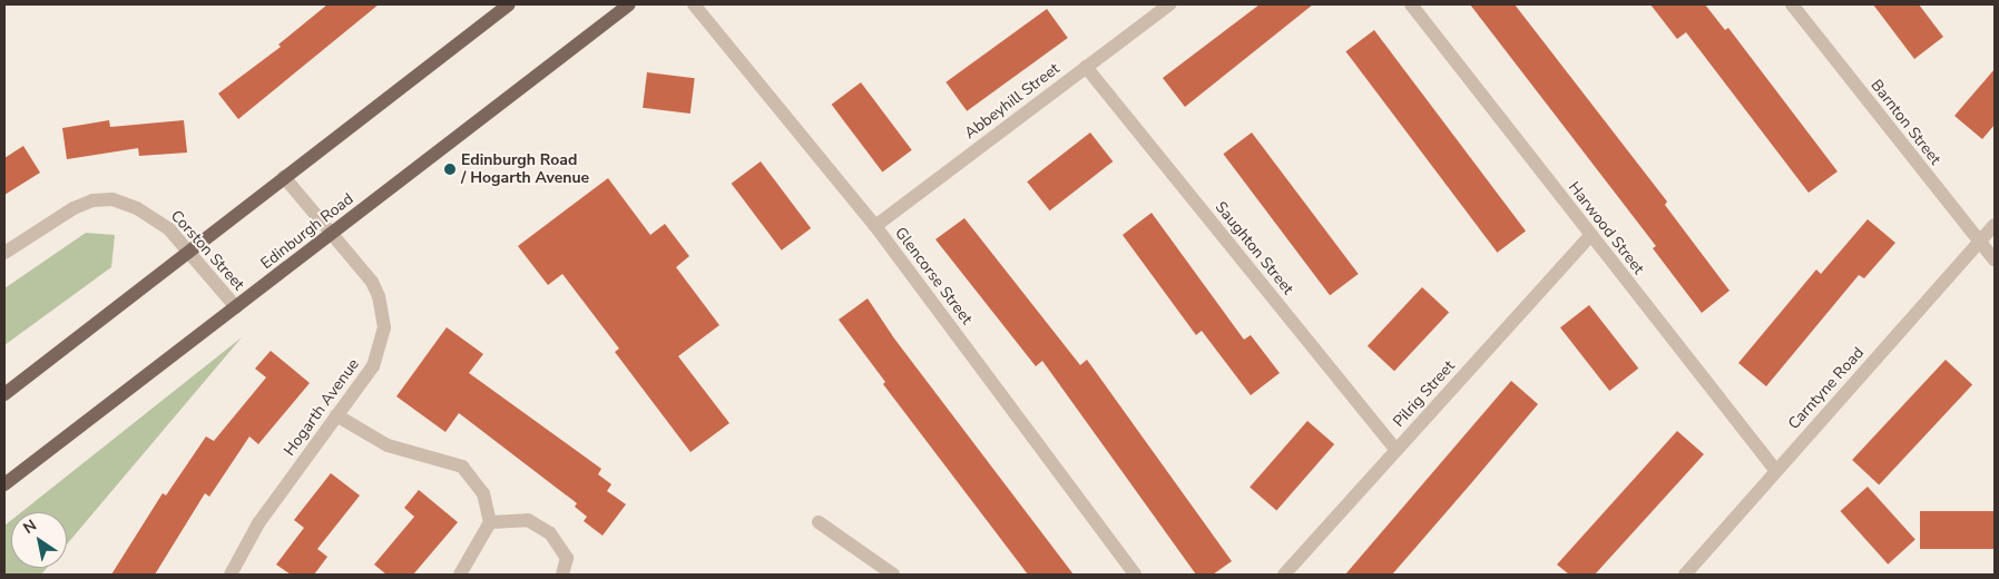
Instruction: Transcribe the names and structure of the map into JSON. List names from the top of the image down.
{
  "streets": {
    "main road": ["Edinburgh Road"],
    "street": [
      "Abbeyhill Street",
      "Barnton Street",
      "Harwood Street",
      "Saughton Street",
      "Corston Street",
      "Glencorse Street",
      "Carntyne Road",
      "Pilrig Street",
      "Hogarth Avenue"
    ]
  },
  "crossings": [
    ["Abbeyhill Street", "Saughton Street"],
    ["Abbeyhill Street", "Glencorse Street"],
    ["Barnton Street", "Carntyne Road"],
    ["Harwood Street", "Carntyne Road"],
    ["Harwood Street", "Pilrig Street"],
    ["Edinburgh Road", "Corston Street"],
    ["Edinburgh Road", "Hogarth Avenue"],
    ["Saughton Street", "Pilrig Street"]
  ],
  "places": ["Edinburgh Road / Hogarth Avenue"],
  "north": "top left"
}
